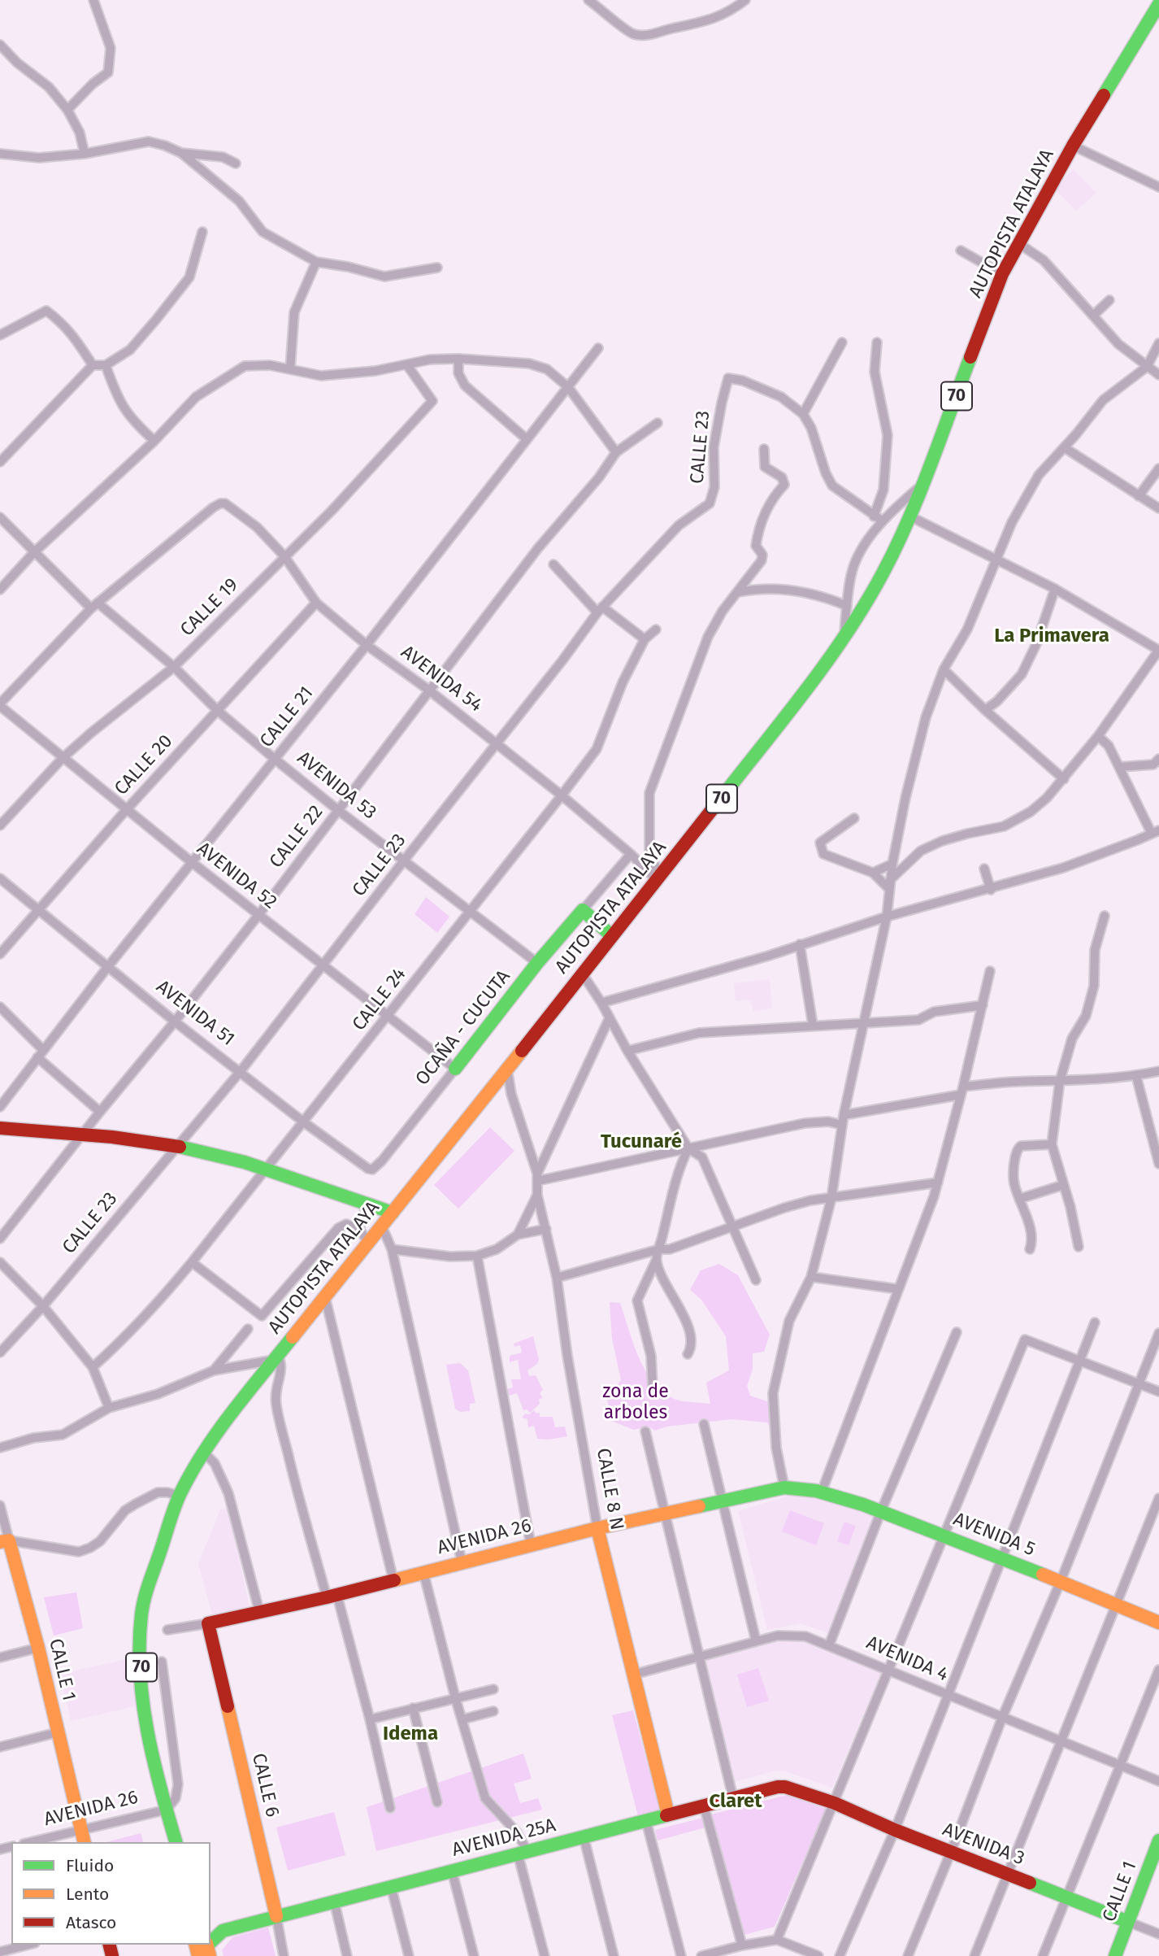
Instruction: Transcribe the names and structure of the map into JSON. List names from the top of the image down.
{
  "streets": {
    "street": [
      "AUTOPISTA ATALAYA",
      "70",
      "CALLE 23",
      "CALLE 19",
      "AVENIDA 54",
      "CALLE 21",
      "CALLE 20",
      "AVENIDA 53",
      "CALLE 22",
      "AVENIDA 52",
      "CALLE 24",
      "AVENIDA 51",
      "OCAÑA - CUCUTA",
      "CALLE 8 N",
      "AVENIDA 5",
      "AVENIDA 26",
      "AVENIDA 4",
      "CALLE 1",
      "CALLE 6",
      "AVENIDA 25A",
      "AVENIDA 3"
    ]
  },
  "crossings": [
    ["AUTOPISTA ATALAYA", "AVENIDA 54"],
    ["AUTOPISTA ATALAYA", "CALLE 8 N"],
    ["AUTOPISTA ATALAYA", "AVENIDA 26"],
    ["CALLE 23", "AVENIDA 54"],
    ["CALLE 23", "AVENIDA 53"],
    ["CALLE 23", "AVENIDA 52"],
    ["CALLE 23", "AVENIDA 51"],
    ["CALLE 19", "AVENIDA 54"],
    ["CALLE 19", "AVENIDA 53"],
    ["CALLE 19", "AVENIDA 52"],
    ["AVENIDA 54", "CALLE 21"],
    ["AVENIDA 54", "CALLE 20"],
    ["AVENIDA 54", "AVENIDA 53"],
    ["AVENIDA 54", "CALLE 22"],
    ["AVENIDA 54", "CALLE 24"],
    ["AVENIDA 54", "OCAÑA - CUCUTA"],
    ["CALLE 21", "AVENIDA 53"],
    ["CALLE 21", "AVENIDA 52"],
    ["CALLE 21", "AVENIDA 51"],
    ["CALLE 20", "AVENIDA 53"],
    ["CALLE 20", "AVENIDA 52"],
    ["CALLE 20", "AVENIDA 51"],
    ["AVENIDA 53", "CALLE 22"],
    ["AVENIDA 53", "CALLE 24"],
    ["AVENIDA 53", "OCAÑA - CUCUTA"],
    ["CALLE 22", "AVENIDA 52"],
    ["CALLE 22", "AVENIDA 51"],
    ["AVENIDA 52", "CALLE 24"],
    ["AVENIDA 52", "OCAÑA - CUCUTA"],
    ["CALLE 24", "AVENIDA 51"],
    ["AVENIDA 51", "OCAÑA - CUCUTA"],
    ["CALLE 8 N", "AVENIDA 26"],
    ["CALLE 8 N", "AVENIDA 4"],
    ["CALLE 8 N", "AVENIDA 25A"],
    ["AVENIDA 5", "AVENIDA 26"],
    ["AVENIDA 26", "CALLE 1"],
    ["AVENIDA 26", "CALLE 6"],
    ["CALLE 1", "AVENIDA 3"],
    ["CALLE 6", "AVENIDA 25A"],
    ["AVENIDA 25A", "AVENIDA 3"]
  ],
  "districts": [
    "La Primavera",
    "Tucunaré",
    "Idema",
    "Claret"
  ],
  "parks": ["zona de arboles"],
  "legend": ["Fluido", "Lento", "Atasco"]
}
